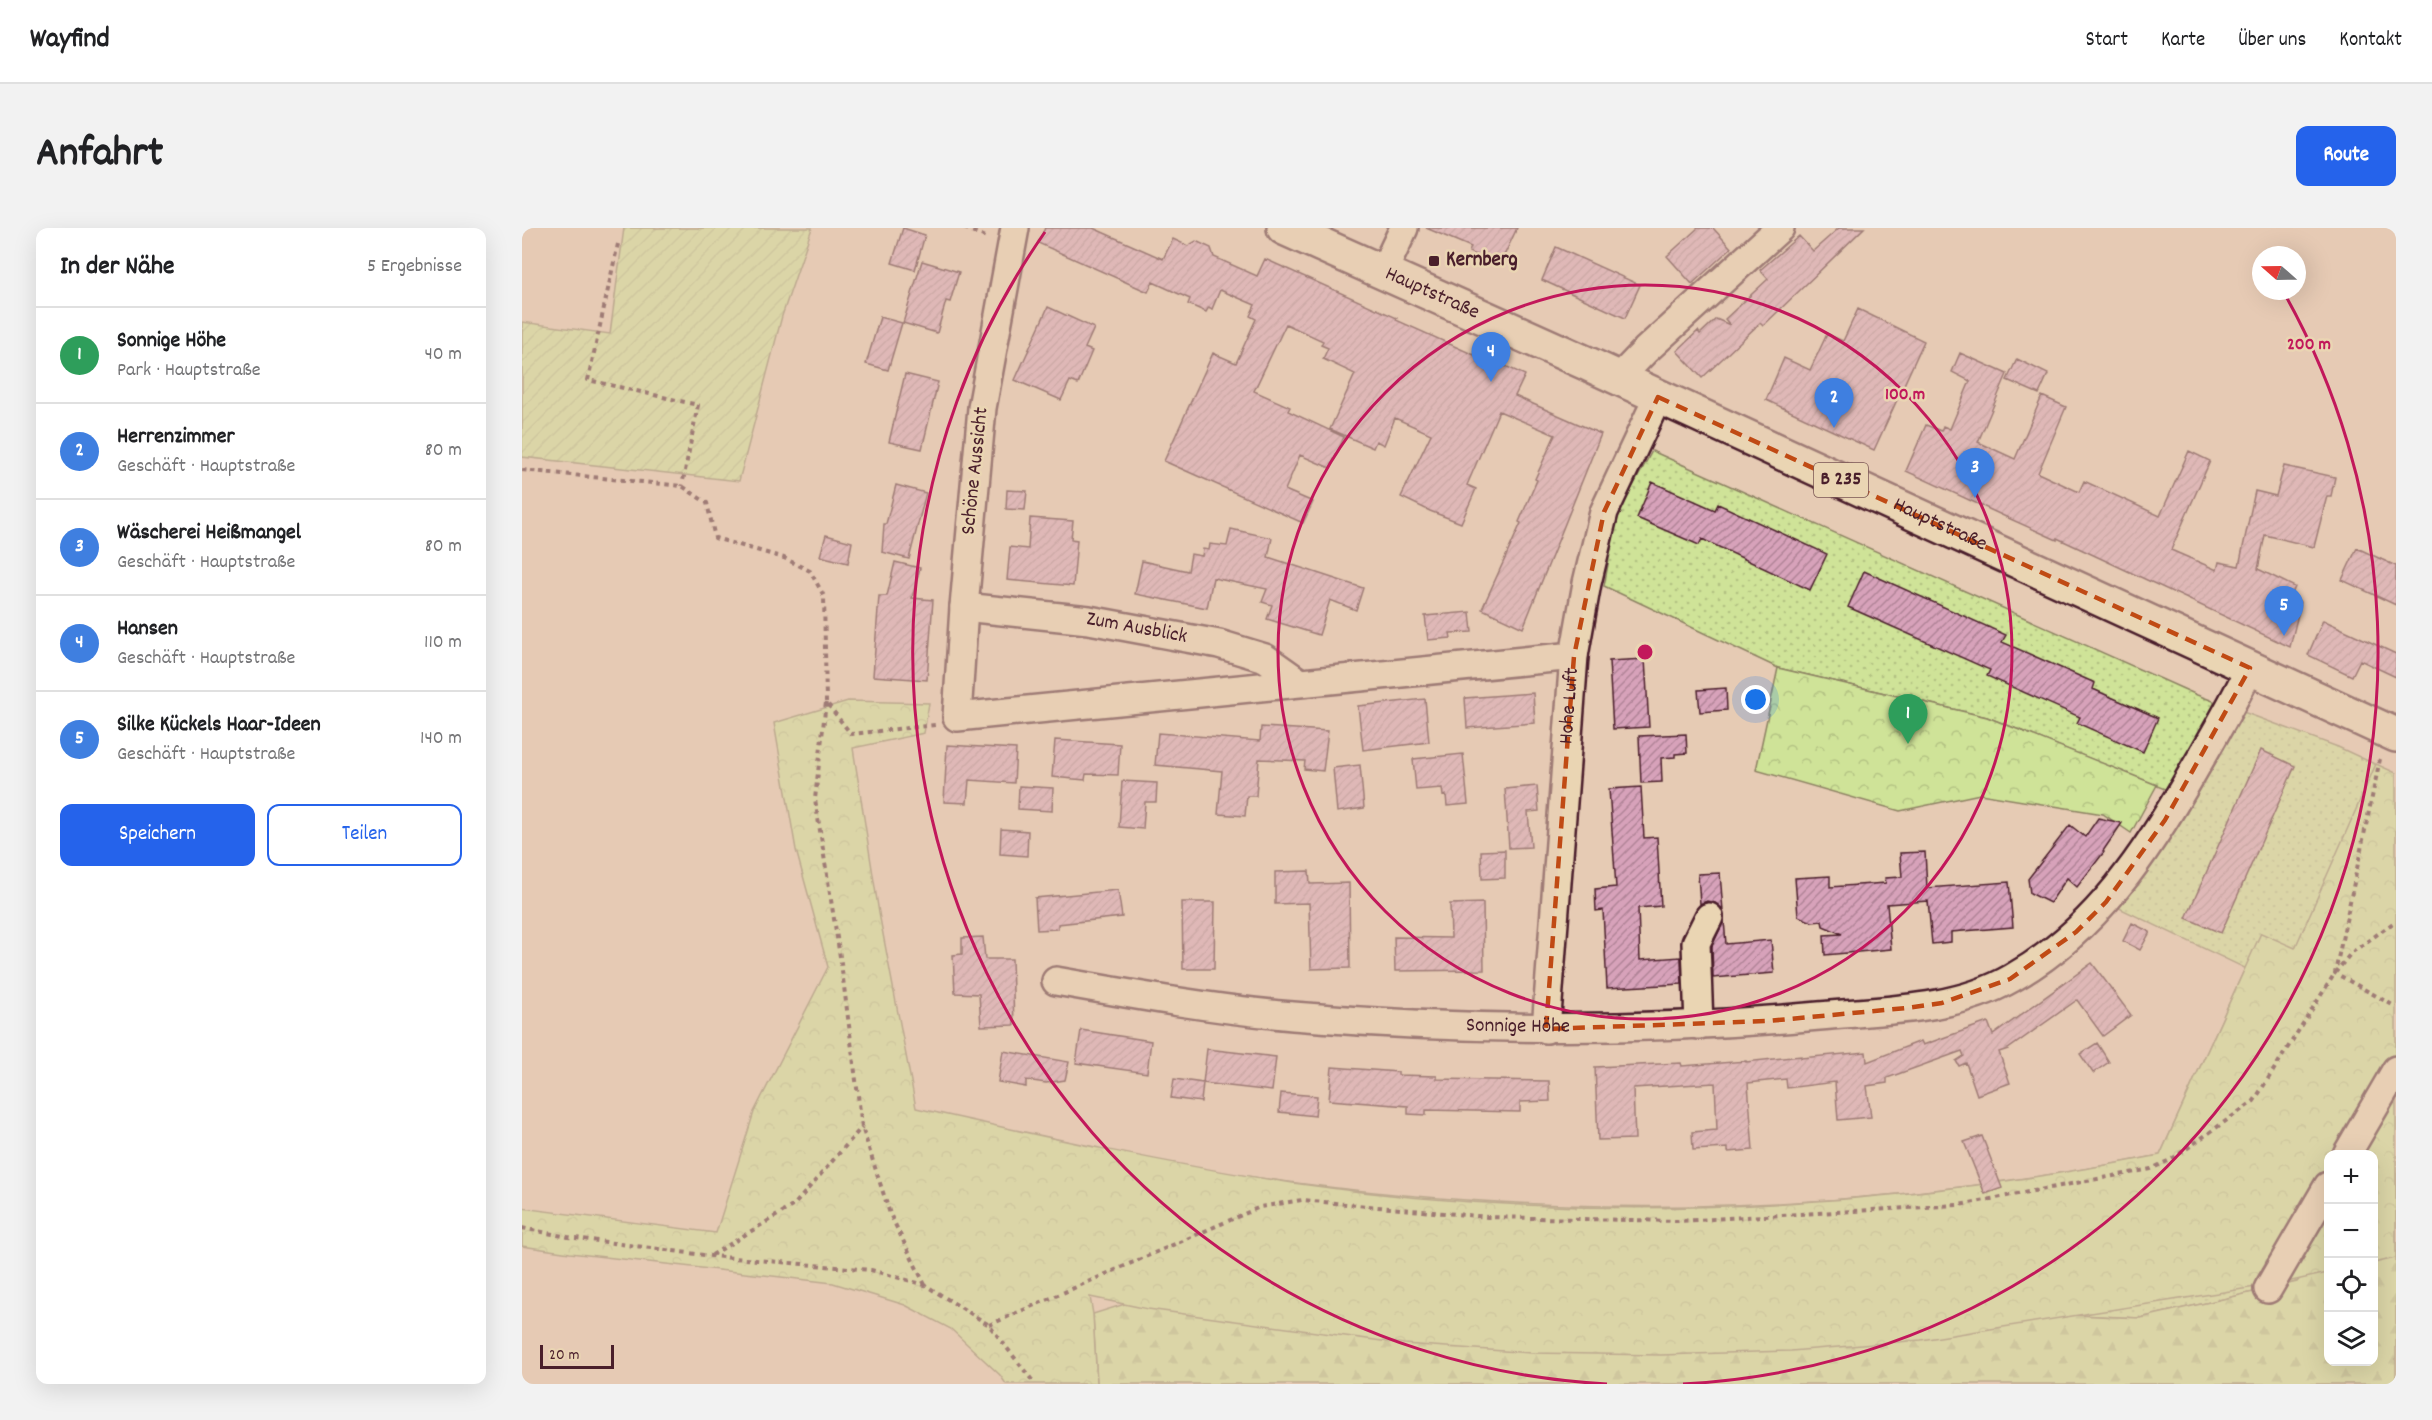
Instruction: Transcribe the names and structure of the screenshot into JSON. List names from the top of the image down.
{
  "streets": {
    "main road": ["Hauptstraße", "B 235"],
    "street": [
      "Schöne Aussicht",
      "Zum Ausblick",
      "Hohe Luft",
      "Sonnige Höhe"
    ]
  },
  "crossings": [
    ["Hauptstraße", "Hohe Luft"],
    ["Hauptstraße", "Sonnige Höhe"],
    ["Schöne Aussicht", "Zum Ausblick"],
    ["Hohe Luft", "Sonnige Höhe"]
  ],
  "places": {
    "transit": ["Kernberg"]
  },
  "scale_bar": "20 m",
  "north": "left",
  "page": {
    "header": "Wayfind",
    "nav": [
      "Start",
      "Karte",
      "Über uns",
      "Kontakt"
    ],
    "title": "Anfahrt",
    "buttons": [
      "Route",
      ["Speichern", "Teilen"]
    ],
    "heading": ["In der Nähe", "5 Ergebnisse"],
    "list": [
      {
        "mark": "1",
        "name": "Sonnige Höhe",
        "note": "Park · Hauptstraße",
        "value": "40 m"
      },
      {
        "mark": "2",
        "name": "Herrenzimmer",
        "note": "Geschäft · Hauptstraße",
        "value": "80 m"
      },
      {
        "mark": "3",
        "name": "Wäscherei Heißmangel",
        "note": "Geschäft · Hauptstraße",
        "value": "80 m"
      },
      {
        "mark": "4",
        "name": "Hansen",
        "note": "Geschäft · Hauptstraße",
        "value": "110 m"
      },
      {
        "mark": "5",
        "name": "Silke Kückels Haar-Ideen",
        "note": "Geschäft · Hauptstraße",
        "value": "140 m"
      }
    ],
    "pins": [
      "4",
      "2",
      "3",
      "5",
      "1"
    ],
    "map_buttons": ["+", "−"],
    "scale": "20 m"
  },
  "rings": ["200 m", "100 m"]
}
